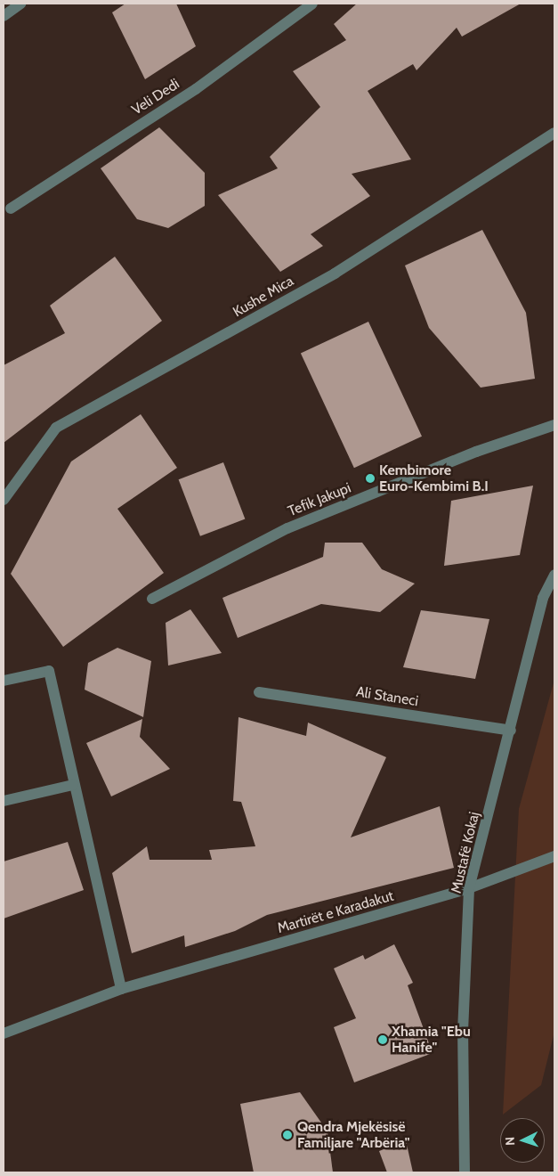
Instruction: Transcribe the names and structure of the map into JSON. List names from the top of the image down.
{
  "streets": {
    "street": [
      "Veli Dedi",
      "Kushe Mica",
      "Tefik Jakupi",
      "Ali Staneci",
      "Mustafë Kokaj",
      "Martirët e Karadakut"
    ]
  },
  "crossings": [
    ["Ali Staneci", "Mustafë Kokaj"],
    ["Mustafë Kokaj", "Martirët e Karadakut"]
  ],
  "places": ["Kembimore Euro-Kembimi B.I", "Xhamia \"Ebu Hanife\"", "Qendra Mjekësisë Familjare \"Arbëria\""],
  "north": "left"
}
